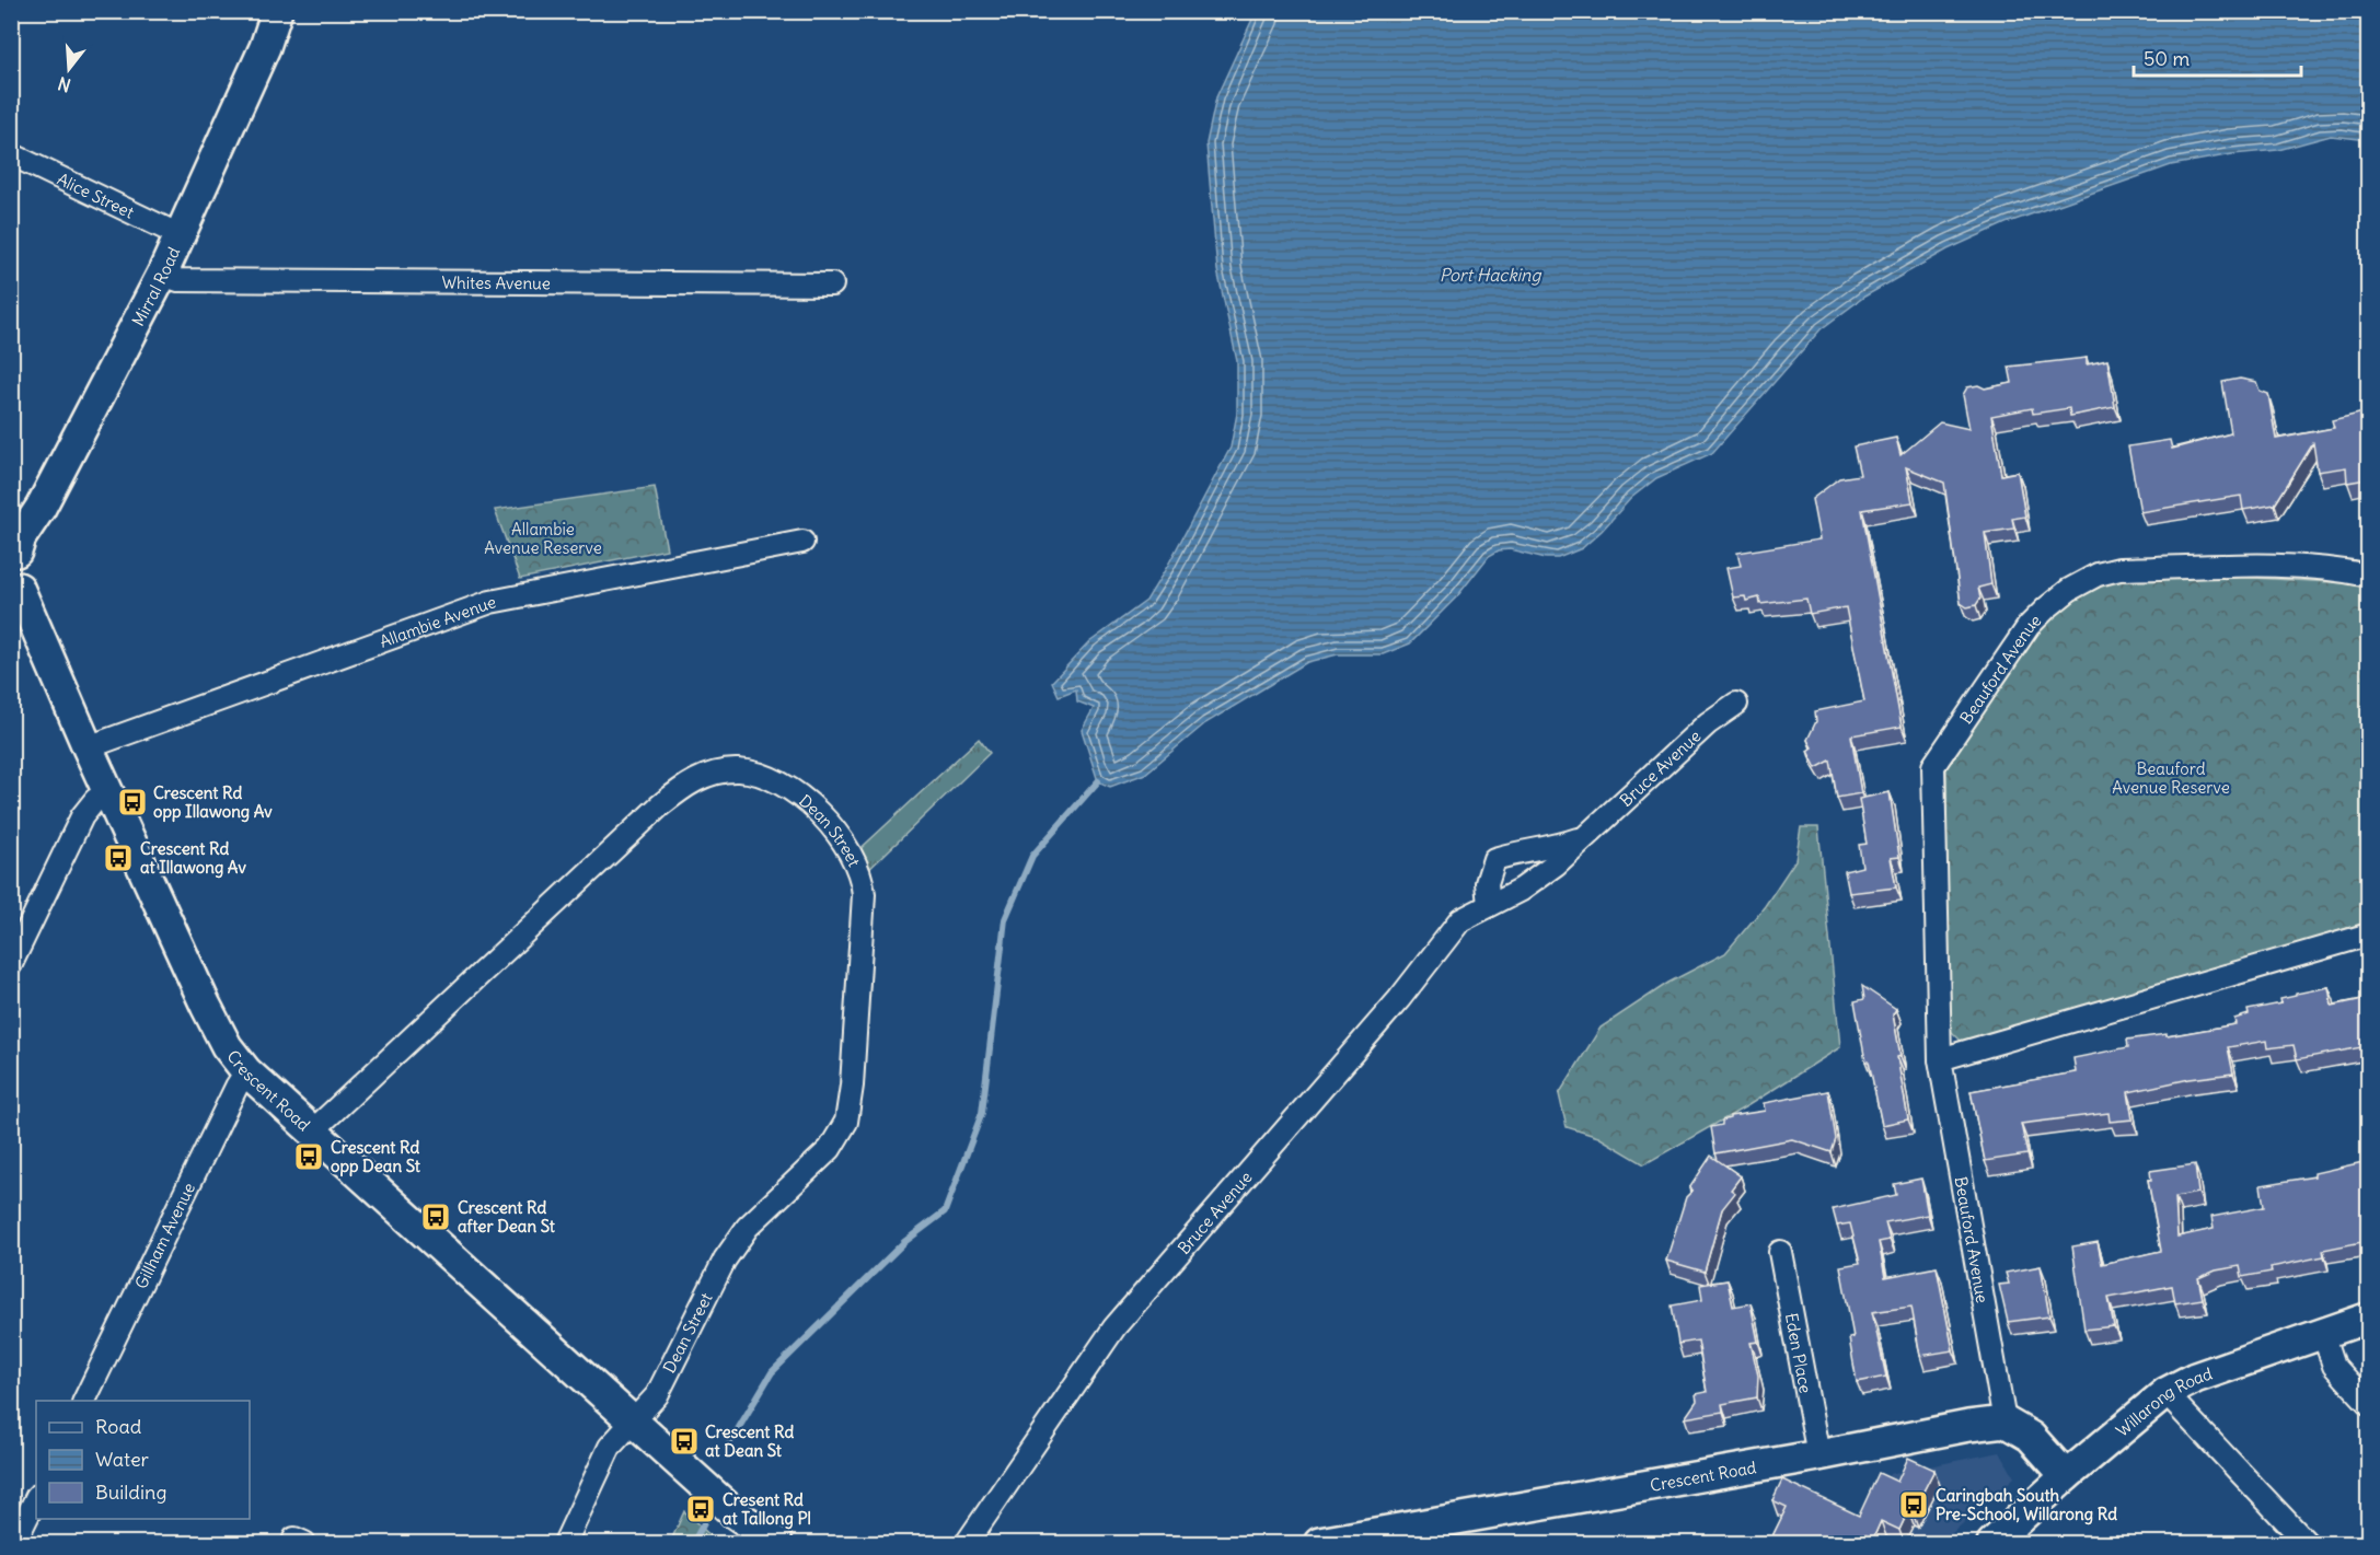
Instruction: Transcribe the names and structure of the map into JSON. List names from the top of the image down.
{
  "streets": {
    "street": [
      "Alice Street",
      "Whites Avenue",
      "Mirral Road",
      "Allambie Avenue",
      "Beauford Avenue",
      "Bruce Avenue",
      "Dean Street",
      "Crescent Road",
      "Gillham Avenue",
      "Eden Place",
      "Willarong Road"
    ]
  },
  "crossings": [
    ["Alice Street", "Mirral Road"],
    ["Whites Avenue", "Mirral Road"],
    ["Allambie Avenue", "Crescent Road"],
    ["Beauford Avenue", "Crescent Road"],
    ["Dean Street", "Crescent Road"],
    ["Crescent Road", "Gillham Avenue"],
    ["Crescent Road", "Eden Place"]
  ],
  "water": ["Port Hacking"],
  "parks": ["Allambie Avenue Reserve", "Beauford Avenue Reserve"],
  "places": {
    "bus stop": [
      "Crescent Rd opp Illawong Av",
      "Crescent Rd at Illawong Av",
      "Crescent Rd opp Dean St",
      "Crescent Rd after Dean St",
      "Crescent Rd at Dean St",
      "Caringbah South Pre-School, Willarong Rd",
      "Cresent Rd at Tallong Pl"
    ]
  },
  "legend": ["Road", "Water", "Building"],
  "scale_bar": "50 m",
  "north": "bottom"
}
